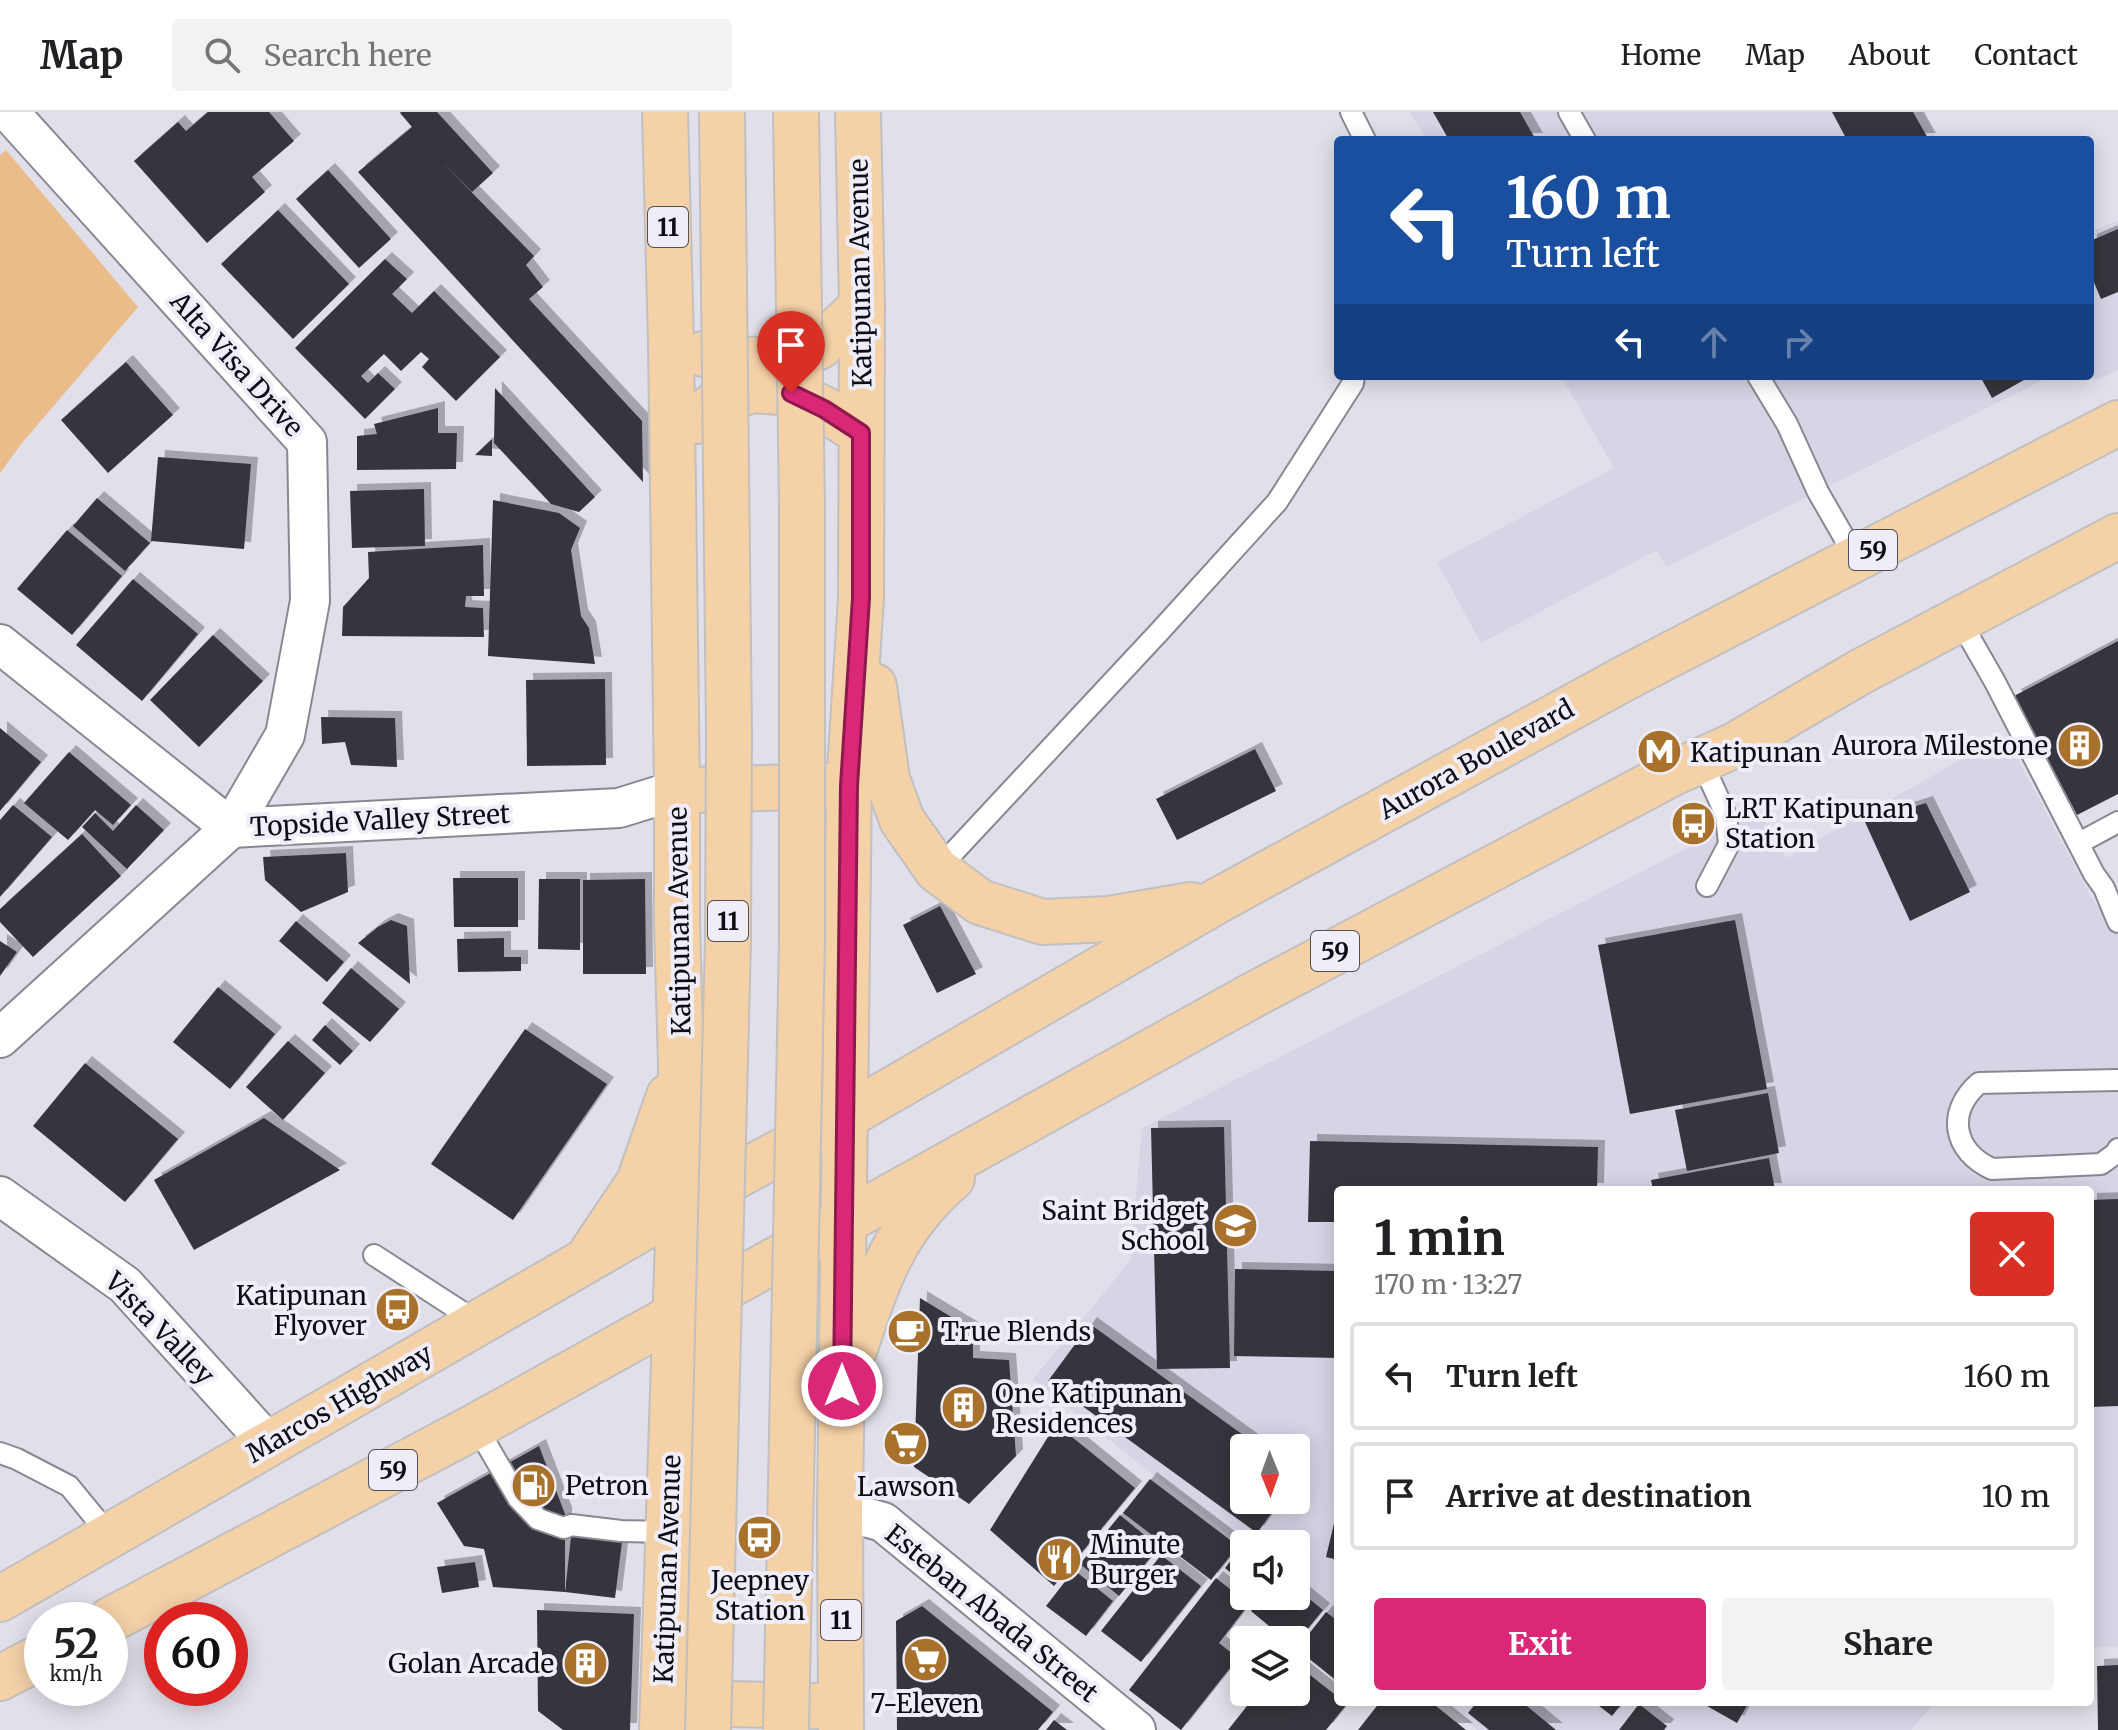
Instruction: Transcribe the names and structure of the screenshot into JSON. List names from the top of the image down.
{
  "streets": {
    "main road": [
      "11",
      "Katipunan Avenue",
      "59",
      "Aurora Boulevard",
      "Marcos Highway"
    ],
    "street": [
      "Alta Visa Drive",
      "Topside Valley Street",
      "Vista Valley",
      "Esteban Abada Street"
    ]
  },
  "crossings": [
    ["Katipunan Avenue", "59"],
    ["Katipunan Avenue", "Aurora Boulevard"],
    ["Katipunan Avenue", "Topside Valley Street"],
    ["Katipunan Avenue", "Marcos Highway"],
    ["Katipunan Avenue", "Esteban Abada Street"],
    ["Alta Visa Drive", "Topside Valley Street"],
    ["59", "Aurora Boulevard"],
    ["59", "Marcos Highway"],
    ["Vista Valley", "Marcos Highway"]
  ],
  "places": {
    "building": ["Aurora Milestone", "One Katipunan Residences", "Golan Arcade"],
    "metro station": ["Katipunan"],
    "bus stop": ["LRT Katipunan Station", "Katipunan Flyover", "Jeepney Station"],
    "school or university": ["Saint Bridget School"],
    "cafe": ["True Blends"],
    "supermarket": ["Lawson", "7-Eleven"],
    "fuel station": ["Petron"],
    "restaurant": ["Minute Burger"]
  },
  "north": "bottom",
  "page": {
    "header": "Map",
    "search": "Search here",
    "nav": [
      "Home",
      "Map",
      "About",
      "Contact"
    ],
    "turn": ["160 m", "Turn left"],
    "heading": ["1 min", "170 m · 13:27"],
    "list": [
      {
        "name": "Turn left",
        "value": "160 m"
      },
      {
        "name": "Arrive at destination",
        "value": "10 m"
      }
    ],
    "buttons": ["Exit", "Share"],
    "speed": "52 km/h",
    "limit": "60"
  }
}
